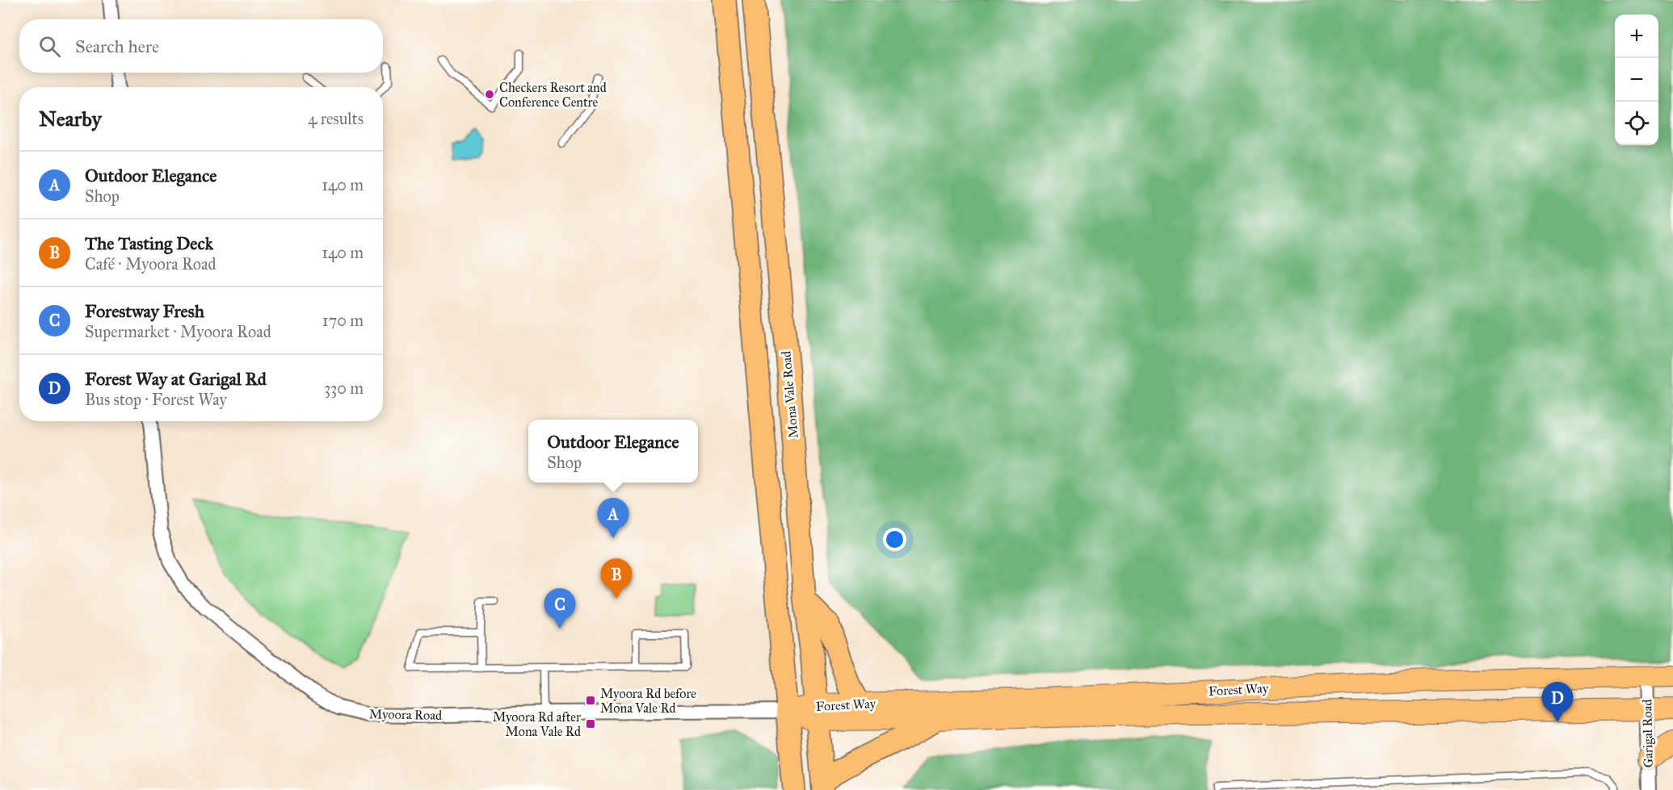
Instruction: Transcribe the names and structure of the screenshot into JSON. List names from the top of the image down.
{
  "streets": {
    "highway": ["Mona Vale Road"],
    "main road": ["Forest Way"],
    "street": ["Myoora Road", "Garigal Road"]
  },
  "crossings": [
    ["Mona Vale Road", "Forest Way"],
    ["Forest Way", "Myoora Road"],
    ["Forest Way", "Garigal Road"]
  ],
  "places": {
    "other": ["Checkers Resort and Conference Centre"],
    "transit": ["Myoora Rd before Mona Vale Rd", "Myoora Rd after Mona Vale Rd"]
  },
  "page": {
    "map_buttons": ["+", "−"],
    "search": "Search here",
    "heading": ["Nearby", "4 results"],
    "list": [
      {
        "mark": "A",
        "name": "Outdoor Elegance",
        "note": "Shop",
        "value": "140 m"
      },
      {
        "mark": "B",
        "name": "The Tasting Deck",
        "note": "Café · Myoora Road",
        "value": "140 m"
      },
      {
        "mark": "C",
        "name": "Forestway Fresh",
        "note": "Supermarket · Myoora Road",
        "value": "170 m"
      },
      {
        "mark": "D",
        "name": "Forest Way at Garigal Rd",
        "note": "Bus stop · Forest Way",
        "value": "330 m"
      }
    ],
    "popup": ["Outdoor Elegance", "Shop"],
    "pins": [
      "A",
      "B",
      "C",
      "D"
    ]
  }
}
